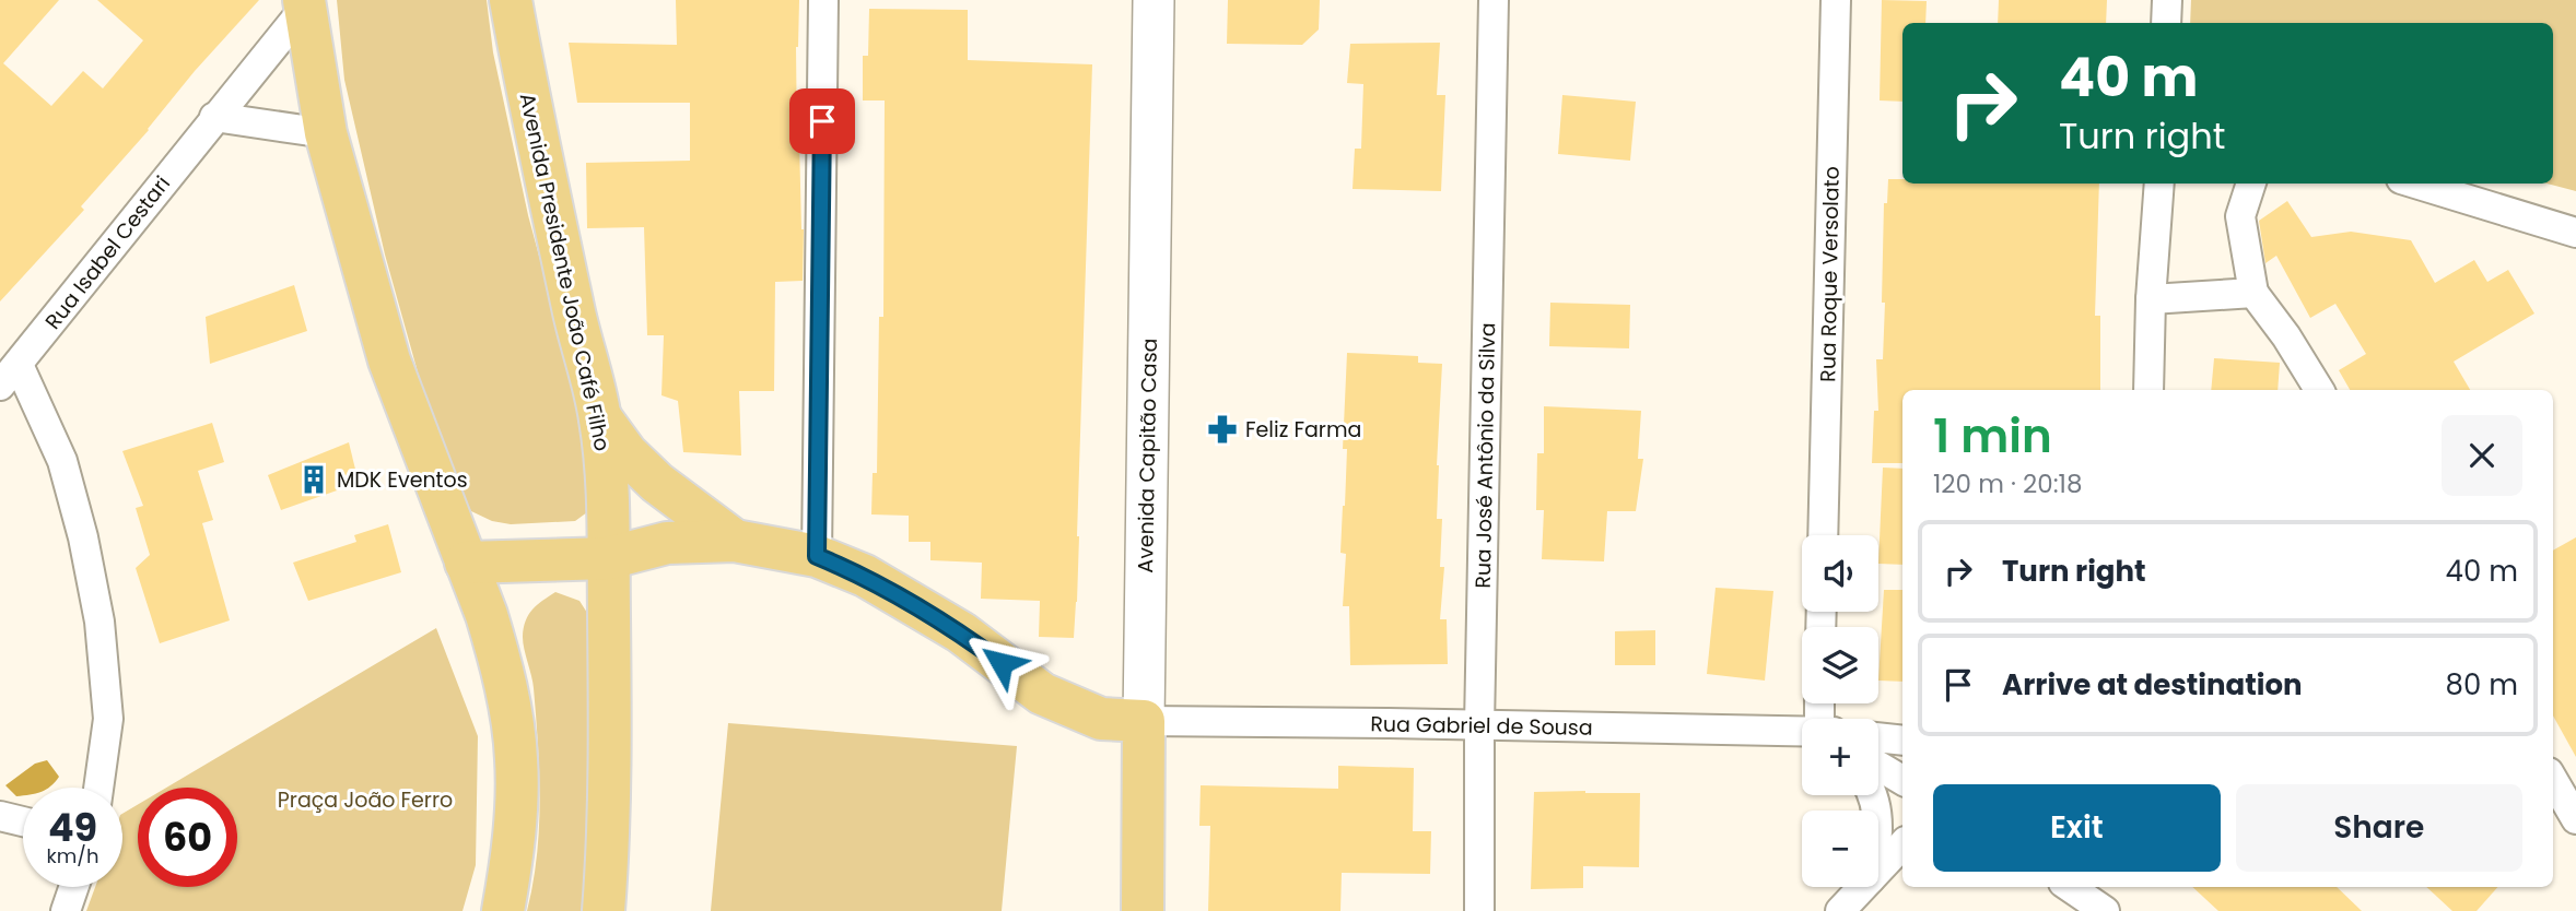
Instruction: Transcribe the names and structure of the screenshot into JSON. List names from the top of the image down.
{
  "streets": {
    "main road": ["Avenida Presidente João Café Filho", "Avenida Capitão Casa"],
    "street": [
      "Rua Isabel Cestari",
      "Rua Roque Versolato",
      "Rua José Antônio da Silva",
      "Rua Gabriel de Sousa"
    ]
  },
  "crossings": [
    ["Avenida Capitão Casa", "Rua Gabriel de Sousa"],
    ["Rua José Antônio da Silva", "Rua Gabriel de Sousa"]
  ],
  "parks": ["Praça João Ferro"],
  "places": {
    "pharmacy": ["Feliz Farma"],
    "building": ["MDK Eventos"]
  },
  "page": {
    "turn": ["40 m", "Turn right"],
    "heading": ["1 min", "120 m · 20:18"],
    "list": [
      {
        "name": "Turn right",
        "value": "40 m"
      },
      {
        "name": "Arrive at destination",
        "value": "80 m"
      }
    ],
    "map_buttons": ["+", "−"],
    "buttons": ["Exit", "Share"],
    "speed": "49 km/h",
    "limit": "60"
  }
}
